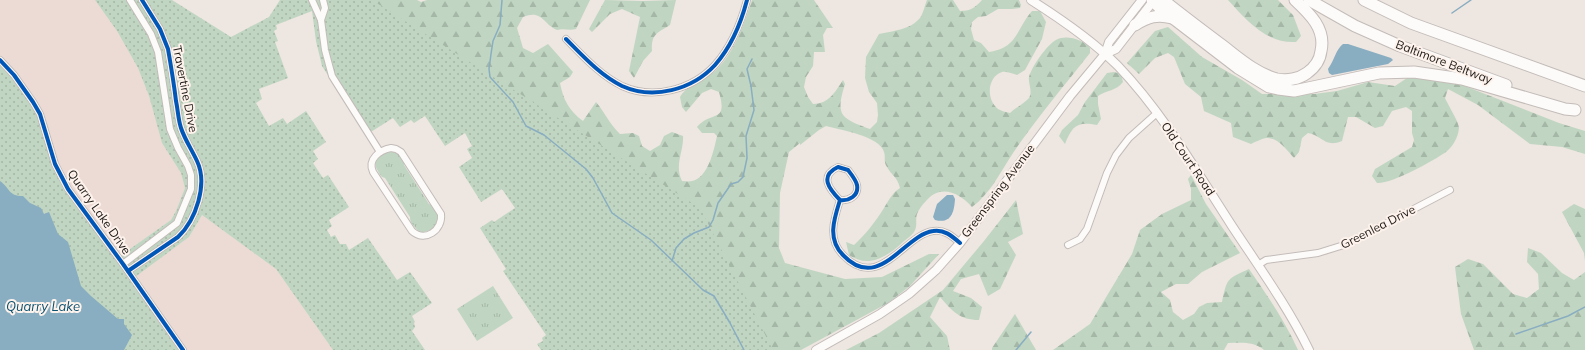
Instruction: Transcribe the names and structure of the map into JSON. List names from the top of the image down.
{
  "streets": {
    "highway": ["Baltimore Beltway"],
    "main road": ["Old Court Road", "Greenspring Avenue"],
    "street": ["Travertine Drive", "Quarry Lake Drive", "Greenlea Drive"]
  },
  "crossings": [
    ["Travertine Drive", "Quarry Lake Drive"],
    ["Old Court Road", "Greenspring Avenue"],
    ["Old Court Road", "Greenlea Drive"]
  ],
  "water": ["Quarry Lake"]
}
